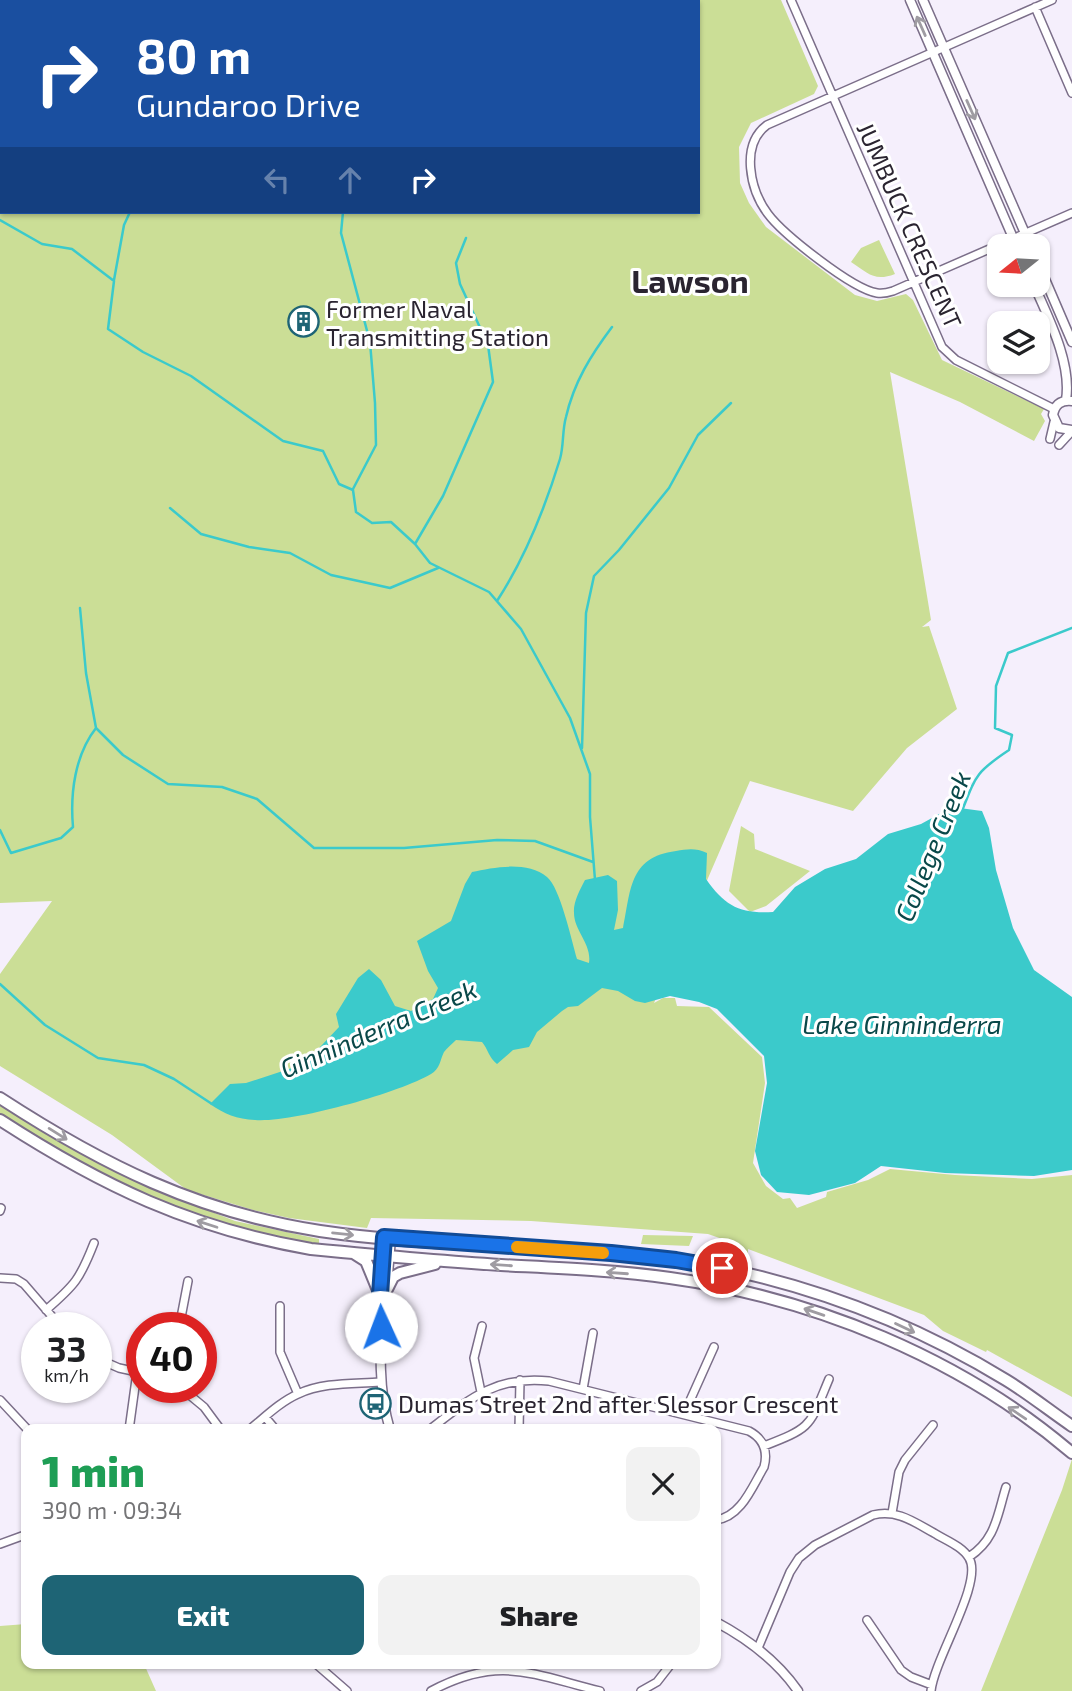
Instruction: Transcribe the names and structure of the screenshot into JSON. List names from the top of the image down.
{
  "streets": {
    "street": ["JUMBUCK CRESCENT"]
  },
  "districts": ["Lawson"],
  "water": ["College Creek", "Lake Ginninderra", "Ginninderra Creek"],
  "places": {
    "building": ["Former Naval Transmitting Station"],
    "bus stop": ["Dumas Street 2nd after Slessor Crescent"]
  },
  "north": "left",
  "page": {
    "turn": ["80 m", "Gundaroo Drive"],
    "speed": "33 km/h",
    "limit": "40",
    "heading": ["1 min", "390 m · 09:34"],
    "buttons": ["Exit", "Share"]
  }
}
